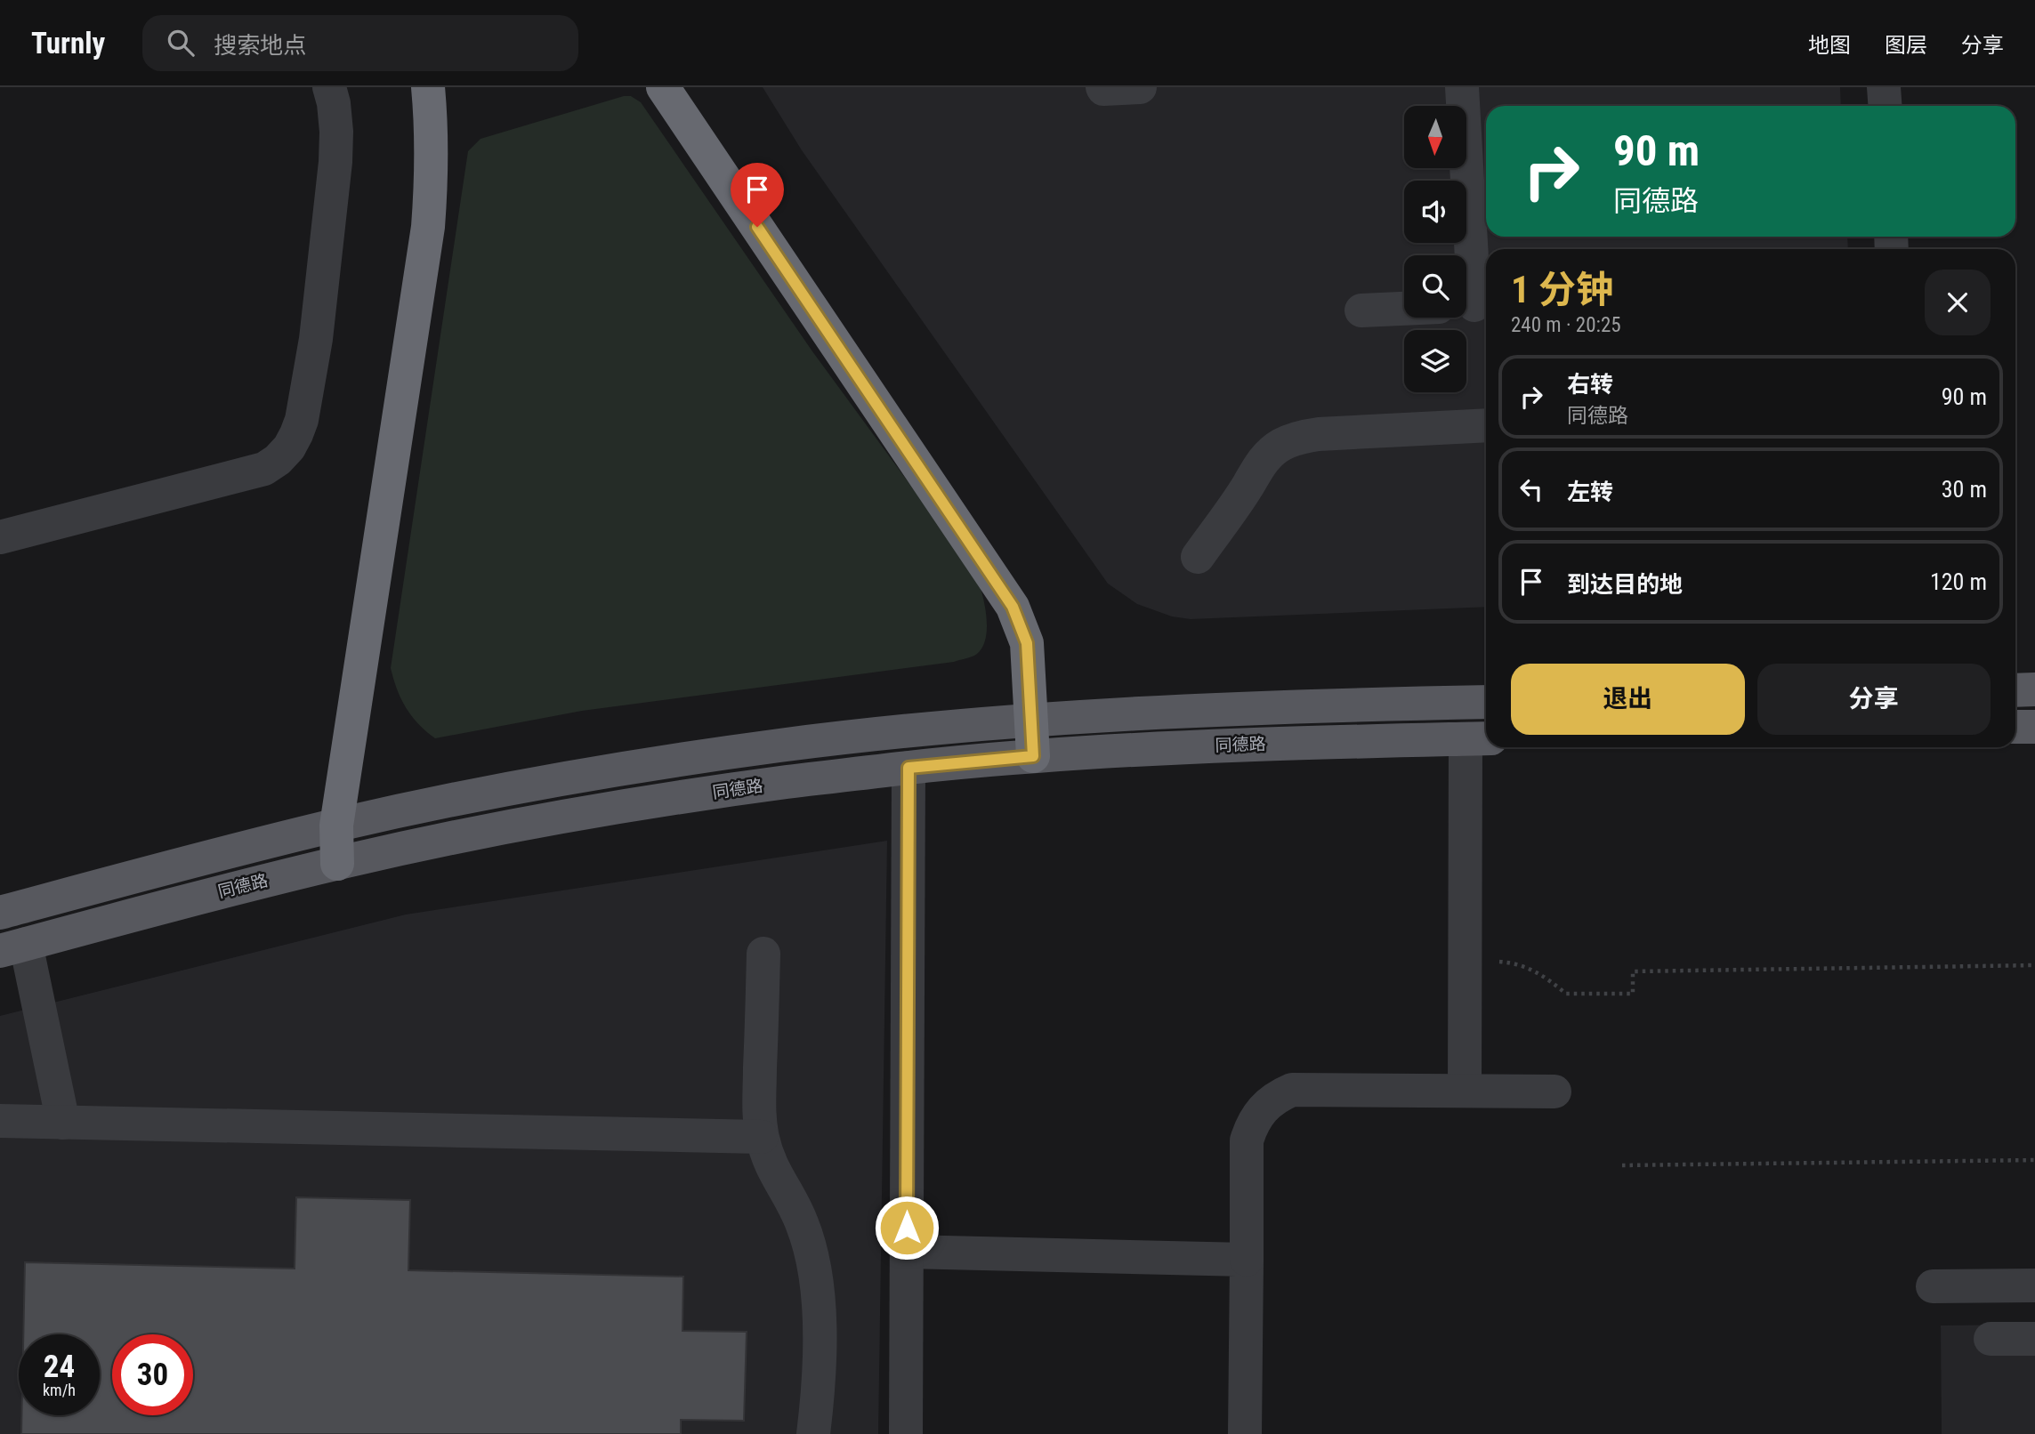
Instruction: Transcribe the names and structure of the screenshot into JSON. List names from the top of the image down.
{
  "streets": {
    "main road": ["同德路"]
  },
  "north": "bottom",
  "page": {
    "header": "Turnly",
    "search": "搜索地点",
    "nav": ["地图", "图层", "分享"],
    "turn": ["90 m", "同德路"],
    "heading": ["1 分钟", "240 m · 20:25"],
    "list": [
      {
        "name": "右转",
        "note": "同德路",
        "value": "90 m"
      },
      {
        "name": "左转",
        "value": "30 m"
      },
      {
        "name": "到达目的地",
        "value": "120 m"
      }
    ],
    "buttons": ["退出", "分享"],
    "speed": "24 km/h",
    "limit": "30"
  }
}
